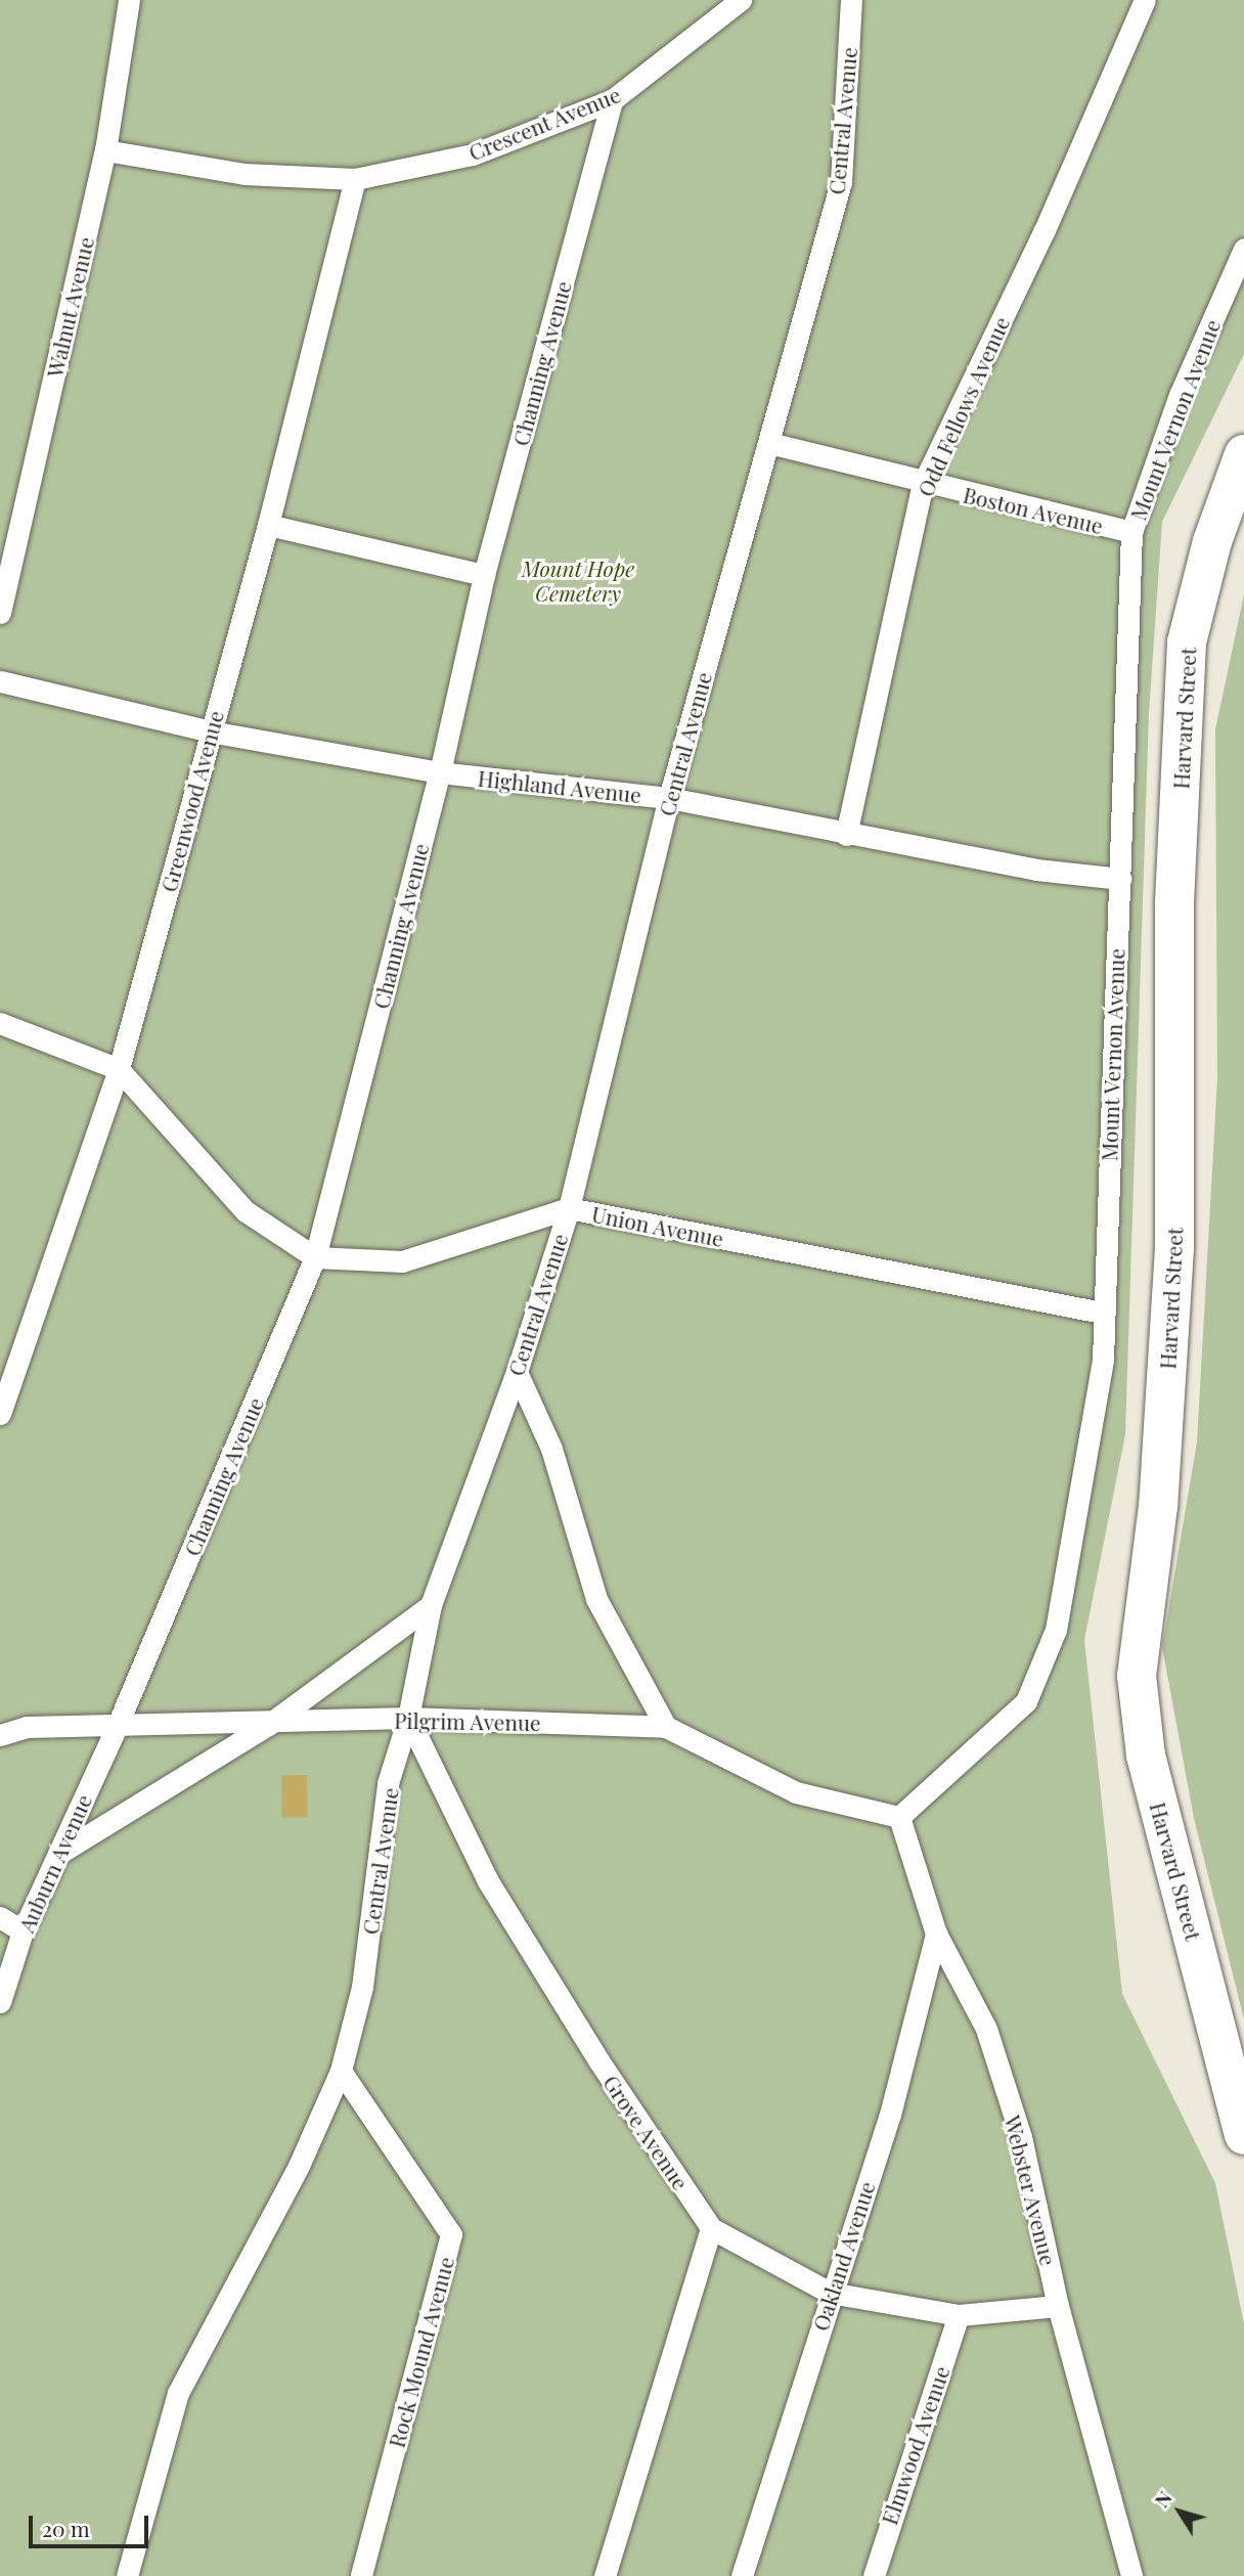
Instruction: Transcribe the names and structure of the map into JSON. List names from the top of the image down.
{
  "streets": {
    "main road": ["Harvard Street"],
    "lane": [
      "Central Avenue",
      "Crescent Avenue",
      "Walnut Avenue",
      "Channing Avenue",
      "Odd Fellows Avenue",
      "Mount Vernon Avenue",
      "Boston Avenue",
      "Highland Avenue",
      "Greenwood Avenue",
      "Union Avenue",
      "Pilgrim Avenue",
      "Auburn Avenue",
      "Grove Avenue",
      "Webster Avenue",
      "Oakland Avenue",
      "Rock Mound Avenue",
      "Elmwood Avenue"
    ]
  },
  "crossings": [
    ["Central Avenue", "Boston Avenue"],
    ["Central Avenue", "Highland Avenue"],
    ["Central Avenue", "Union Avenue"],
    ["Central Avenue", "Pilgrim Avenue"],
    ["Central Avenue", "Grove Avenue"],
    ["Central Avenue", "Rock Mound Avenue"],
    ["Crescent Avenue", "Walnut Avenue"],
    ["Crescent Avenue", "Channing Avenue"],
    ["Crescent Avenue", "Greenwood Avenue"],
    ["Channing Avenue", "Highland Avenue"],
    ["Channing Avenue", "Union Avenue"],
    ["Channing Avenue", "Pilgrim Avenue"],
    ["Channing Avenue", "Auburn Avenue"],
    ["Odd Fellows Avenue", "Boston Avenue"],
    ["Odd Fellows Avenue", "Highland Avenue"],
    ["Mount Vernon Avenue", "Boston Avenue"],
    ["Mount Vernon Avenue", "Highland Avenue"],
    ["Mount Vernon Avenue", "Union Avenue"],
    ["Mount Vernon Avenue", "Pilgrim Avenue"],
    ["Mount Vernon Avenue", "Webster Avenue"],
    ["Highland Avenue", "Greenwood Avenue"],
    ["Pilgrim Avenue", "Auburn Avenue"],
    ["Pilgrim Avenue", "Grove Avenue"],
    ["Pilgrim Avenue", "Webster Avenue"],
    ["Webster Avenue", "Oakland Avenue"]
  ],
  "parks": ["Mount Hope Cemetery"],
  "scale_bar": "20 m",
  "north": "top left"
}
